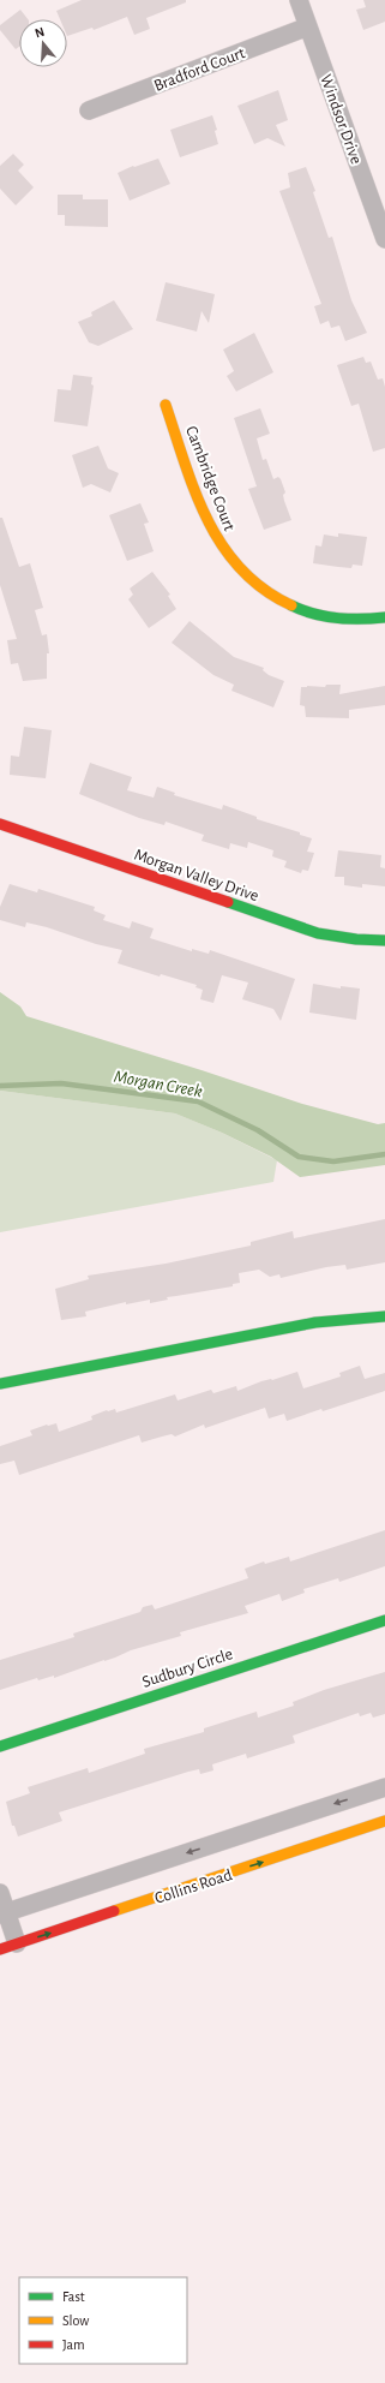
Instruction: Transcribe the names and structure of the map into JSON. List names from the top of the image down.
{
  "streets": {
    "street": [
      "Bradford Court",
      "Windsor Drive",
      "Cambridge Court",
      "Morgan Valley Drive",
      "Sudbury Circle",
      "Collins Road"
    ]
  },
  "crossings": [
    ["Bradford Court", "Windsor Drive"]
  ],
  "water": ["Morgan Creek"],
  "legend": ["Fast", "Slow", "Jam"],
  "north": "top"
}
